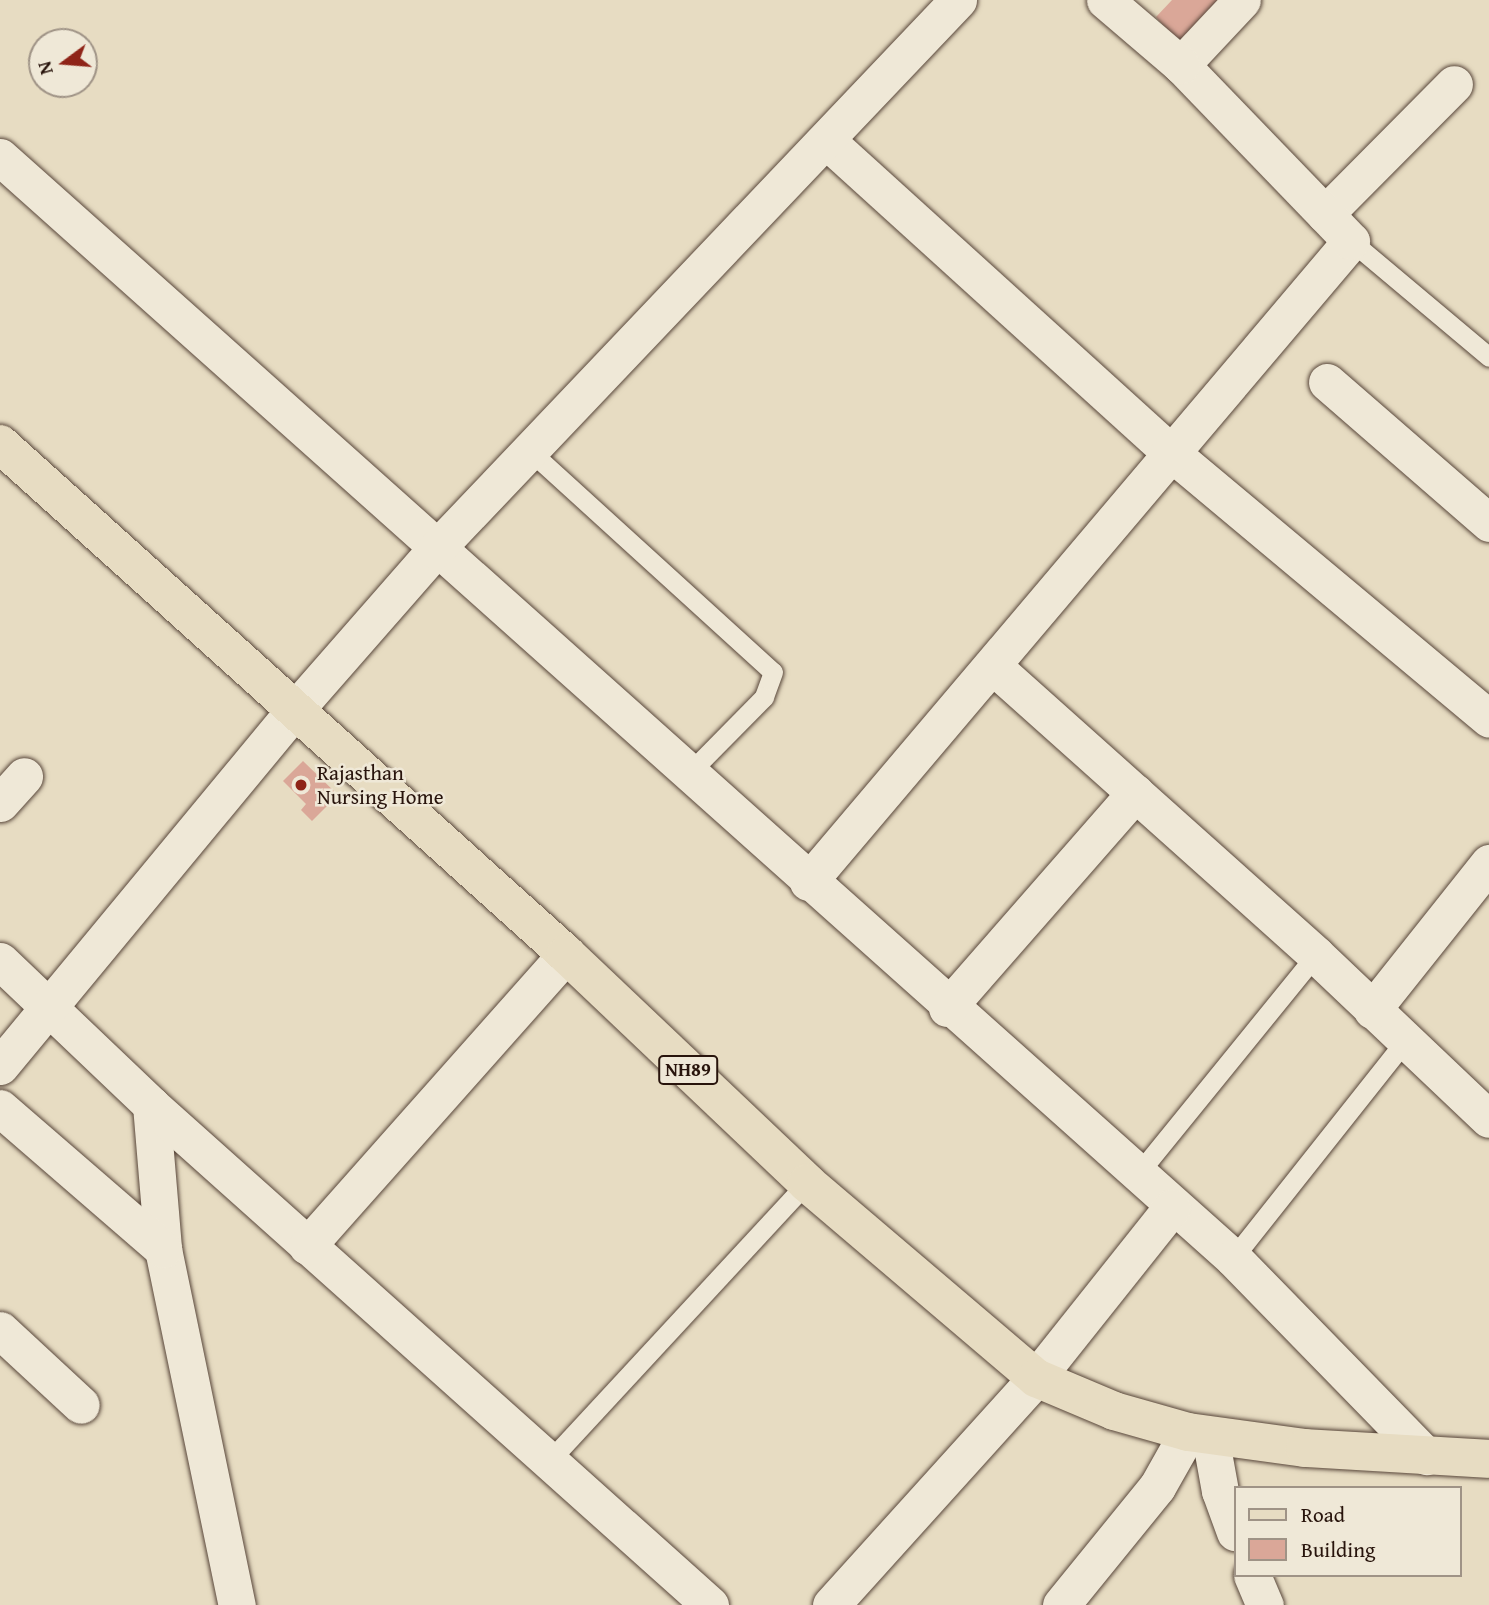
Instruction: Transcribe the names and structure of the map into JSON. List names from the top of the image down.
{
  "streets": {
    "main road": ["NH89"]
  },
  "places": ["Rajasthan Nursing Home"],
  "legend": ["Road", "Building"],
  "north": "left"
}
